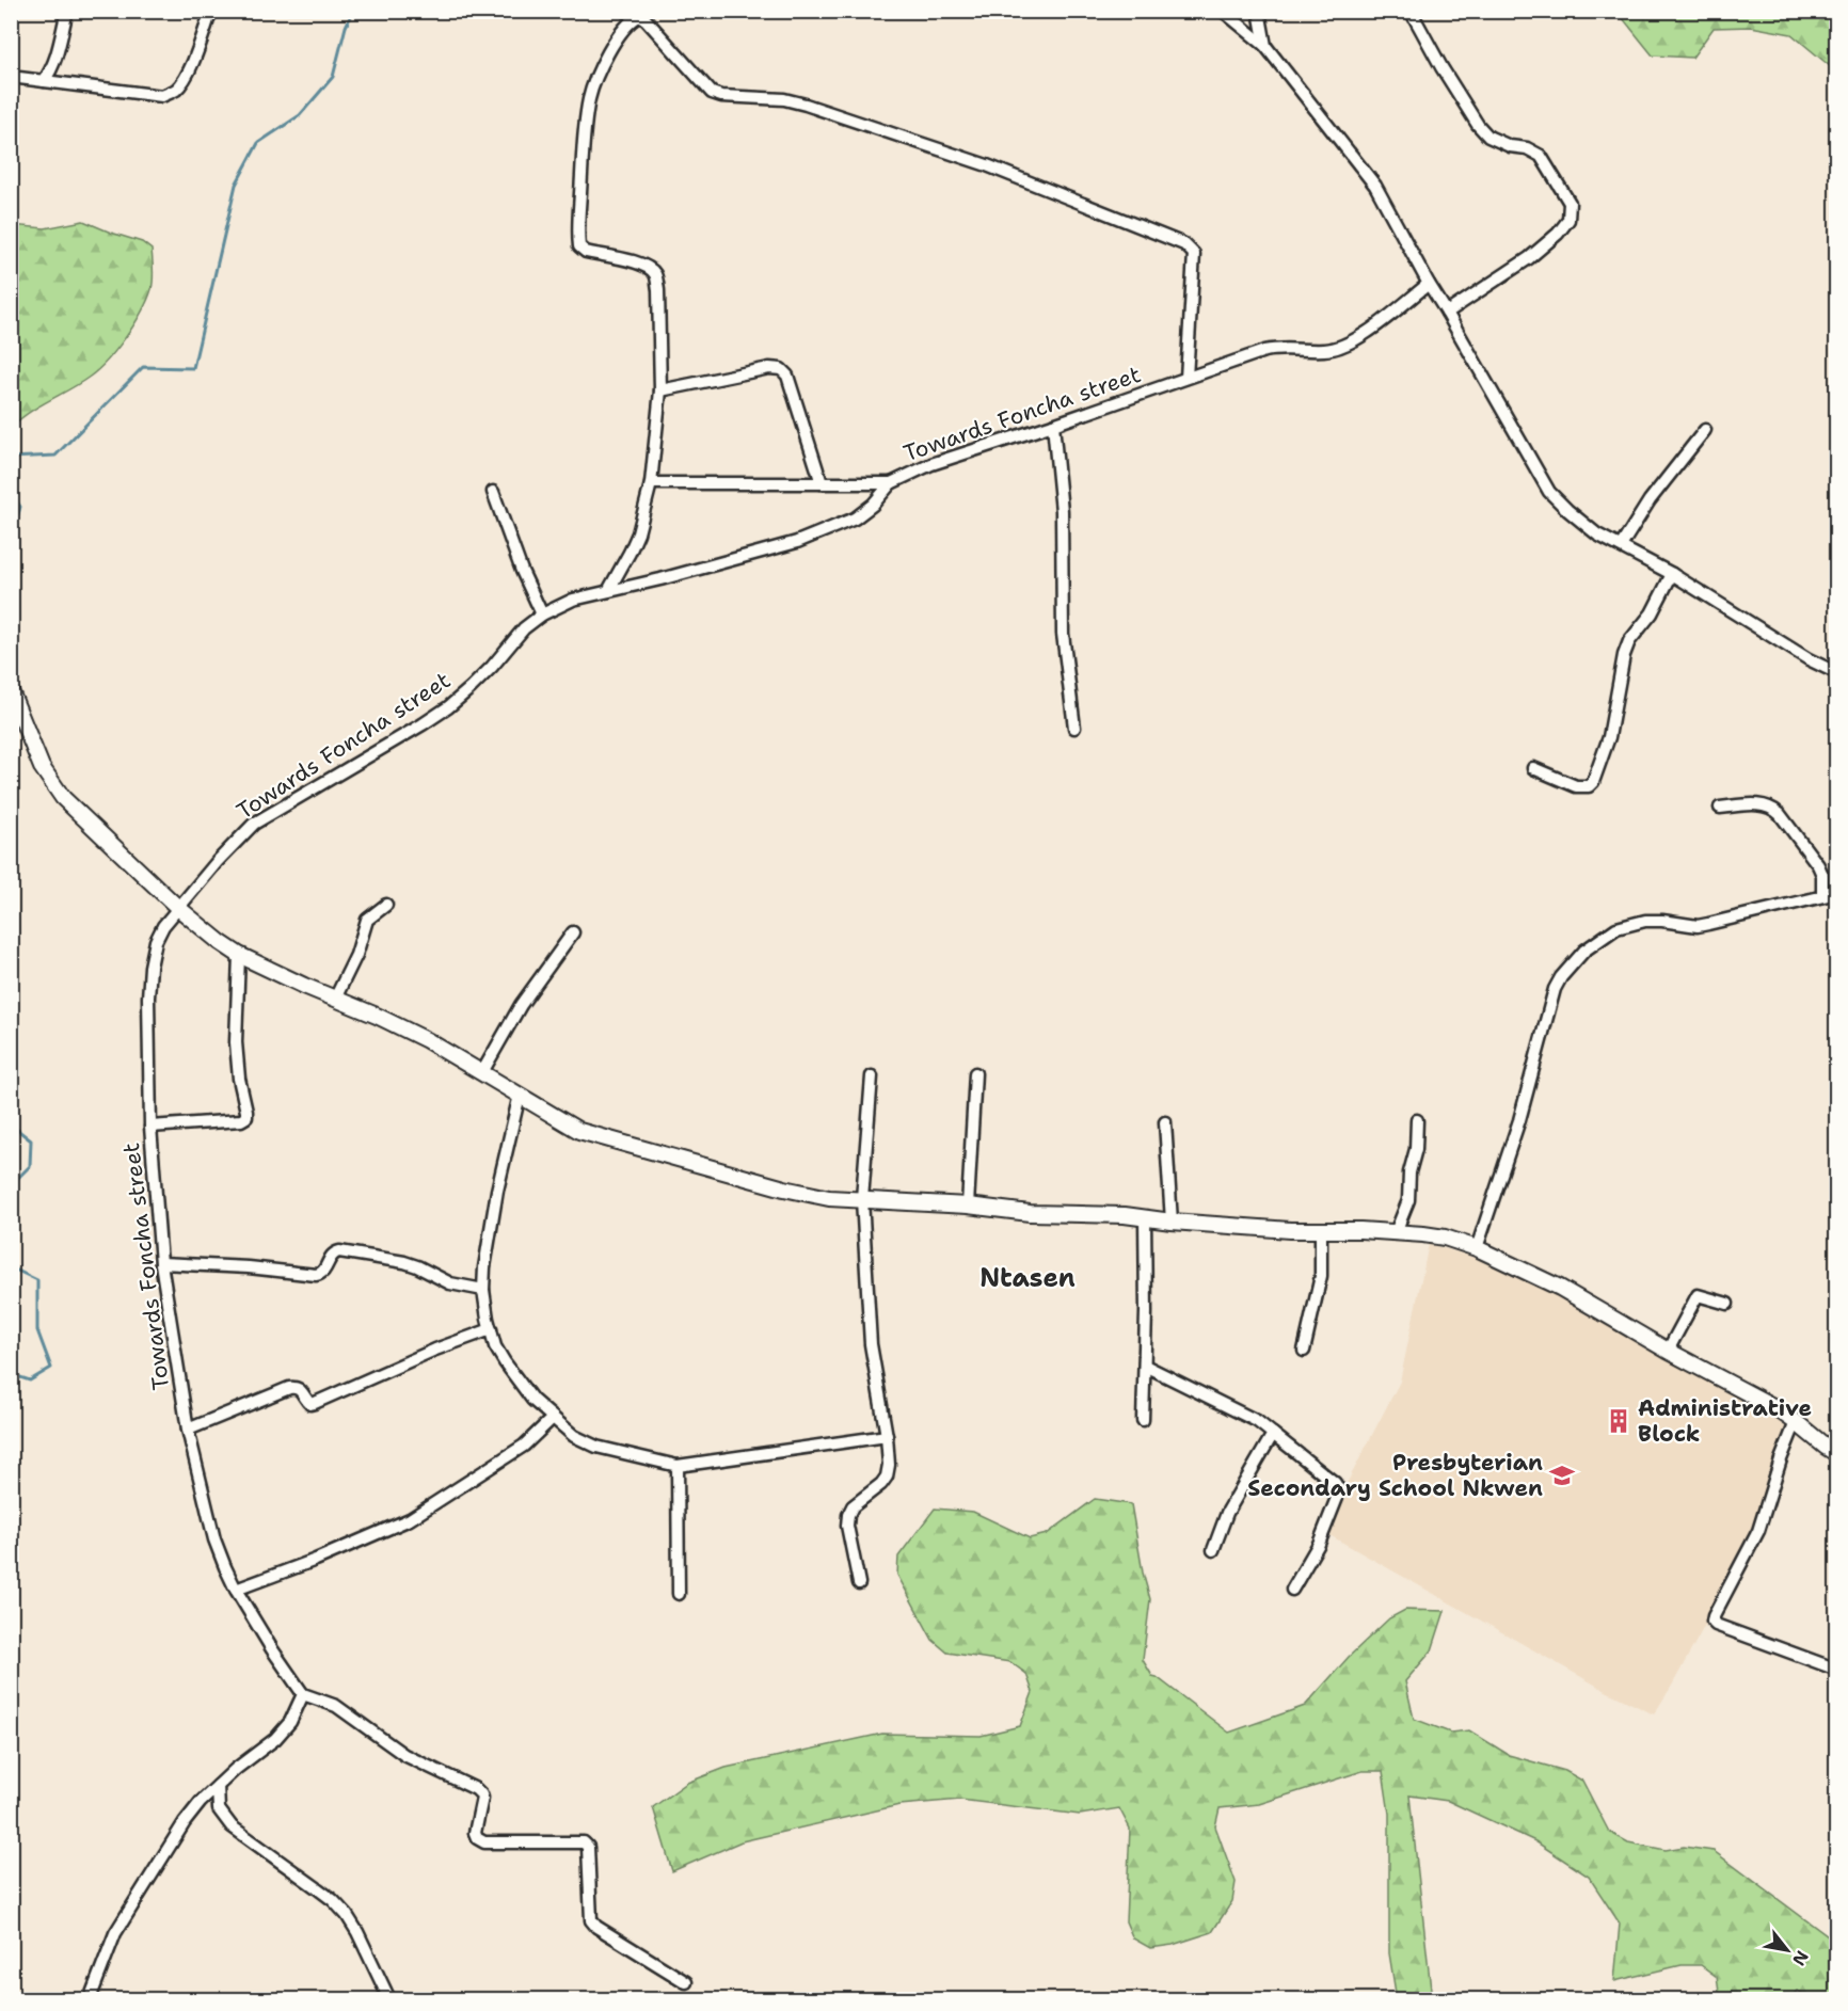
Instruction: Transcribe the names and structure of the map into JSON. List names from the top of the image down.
{
  "streets": {
    "street": ["Towards Foncha street"]
  },
  "districts": ["Ntasen"],
  "places": {
    "building": ["Administrative Block"],
    "school or university": ["Presbyterian Secondary School Nkwen"]
  },
  "north": "bottom right"
}
